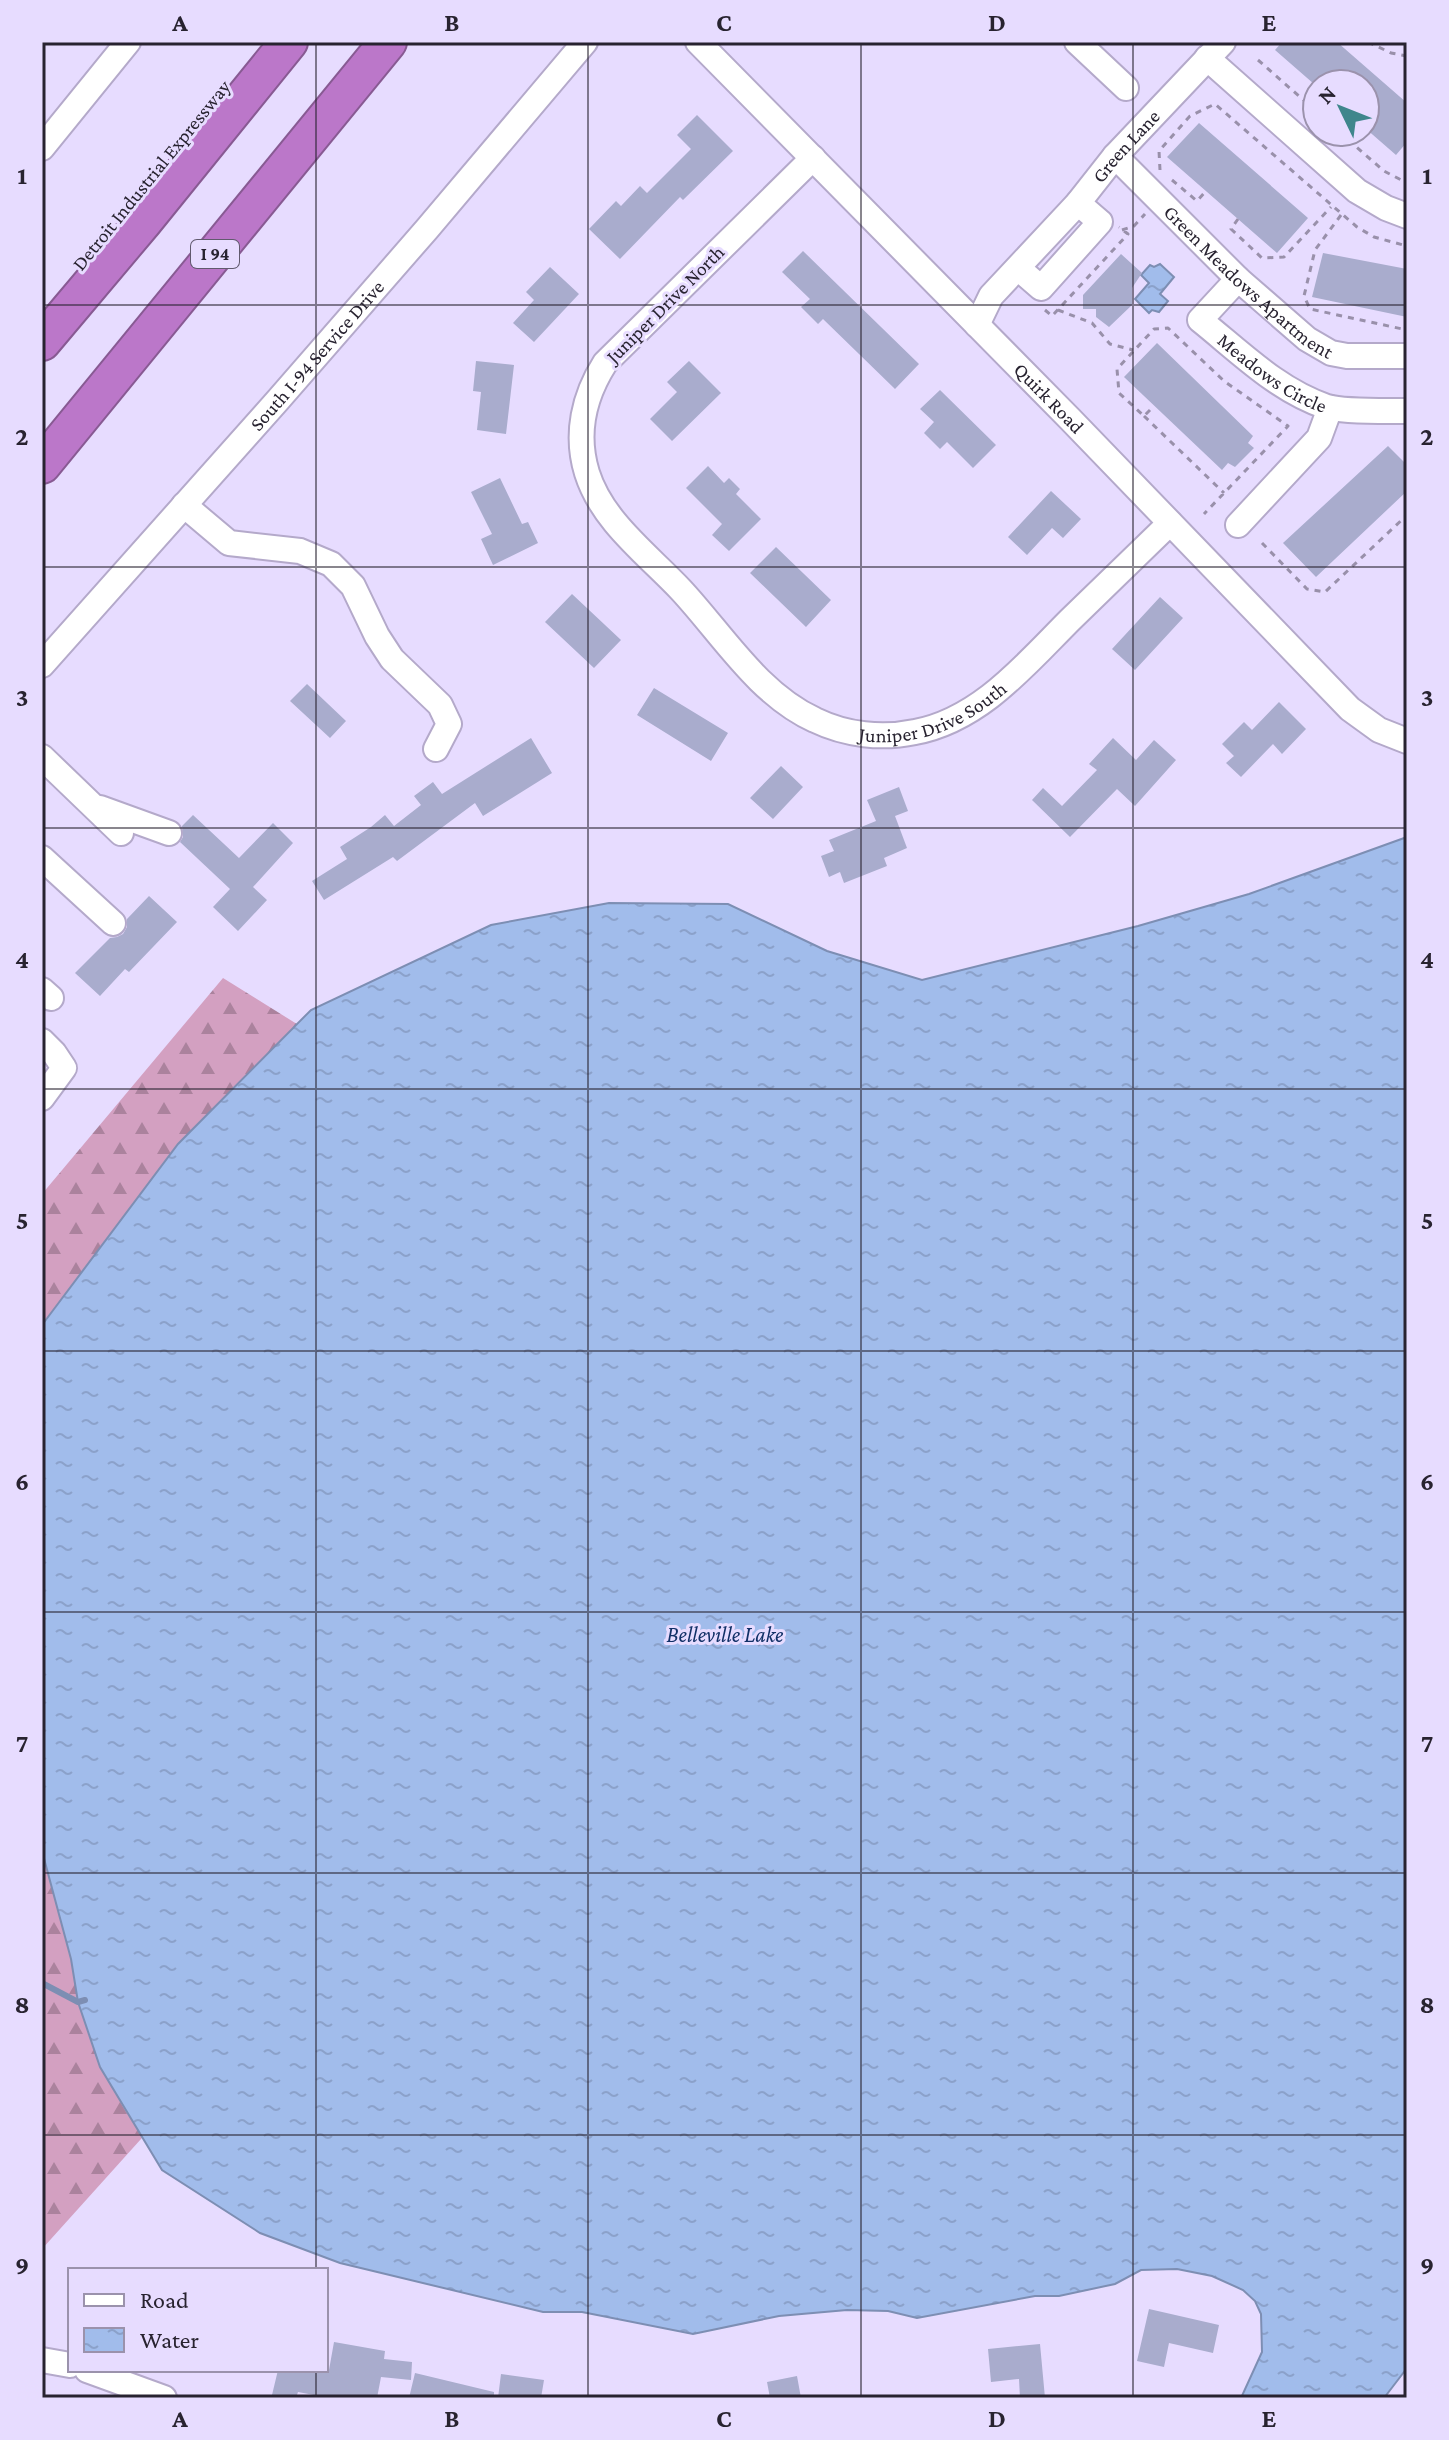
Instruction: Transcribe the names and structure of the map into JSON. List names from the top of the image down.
{
  "streets": {
    "highway": ["Detroit Industrial Expressway", "I 94"],
    "street": [
      "Green Lane",
      "Green Meadows Apartment",
      "Juniper Drive North",
      "South I-94 Service Drive",
      "Meadows Circle",
      "Quirk Road",
      "Juniper Drive South"
    ]
  },
  "crossings": [
    ["Green Lane", "Green Meadows Apartment"],
    ["Green Meadows Apartment", "Meadows Circle"],
    ["Juniper Drive North", "Quirk Road"],
    ["Juniper Drive North", "Juniper Drive South"],
    ["Quirk Road", "Juniper Drive South"]
  ],
  "water": ["Belleville Lake"],
  "legend": ["Road", "Water"],
  "north": "top left",
  "grid": {
    "columns": [
      "A",
      "B",
      "C",
      "D",
      "E"
    ],
    "rows": [
      "1",
      "2",
      "3",
      "4",
      "5",
      "6",
      "7",
      "8",
      "9"
    ]
  }
}
